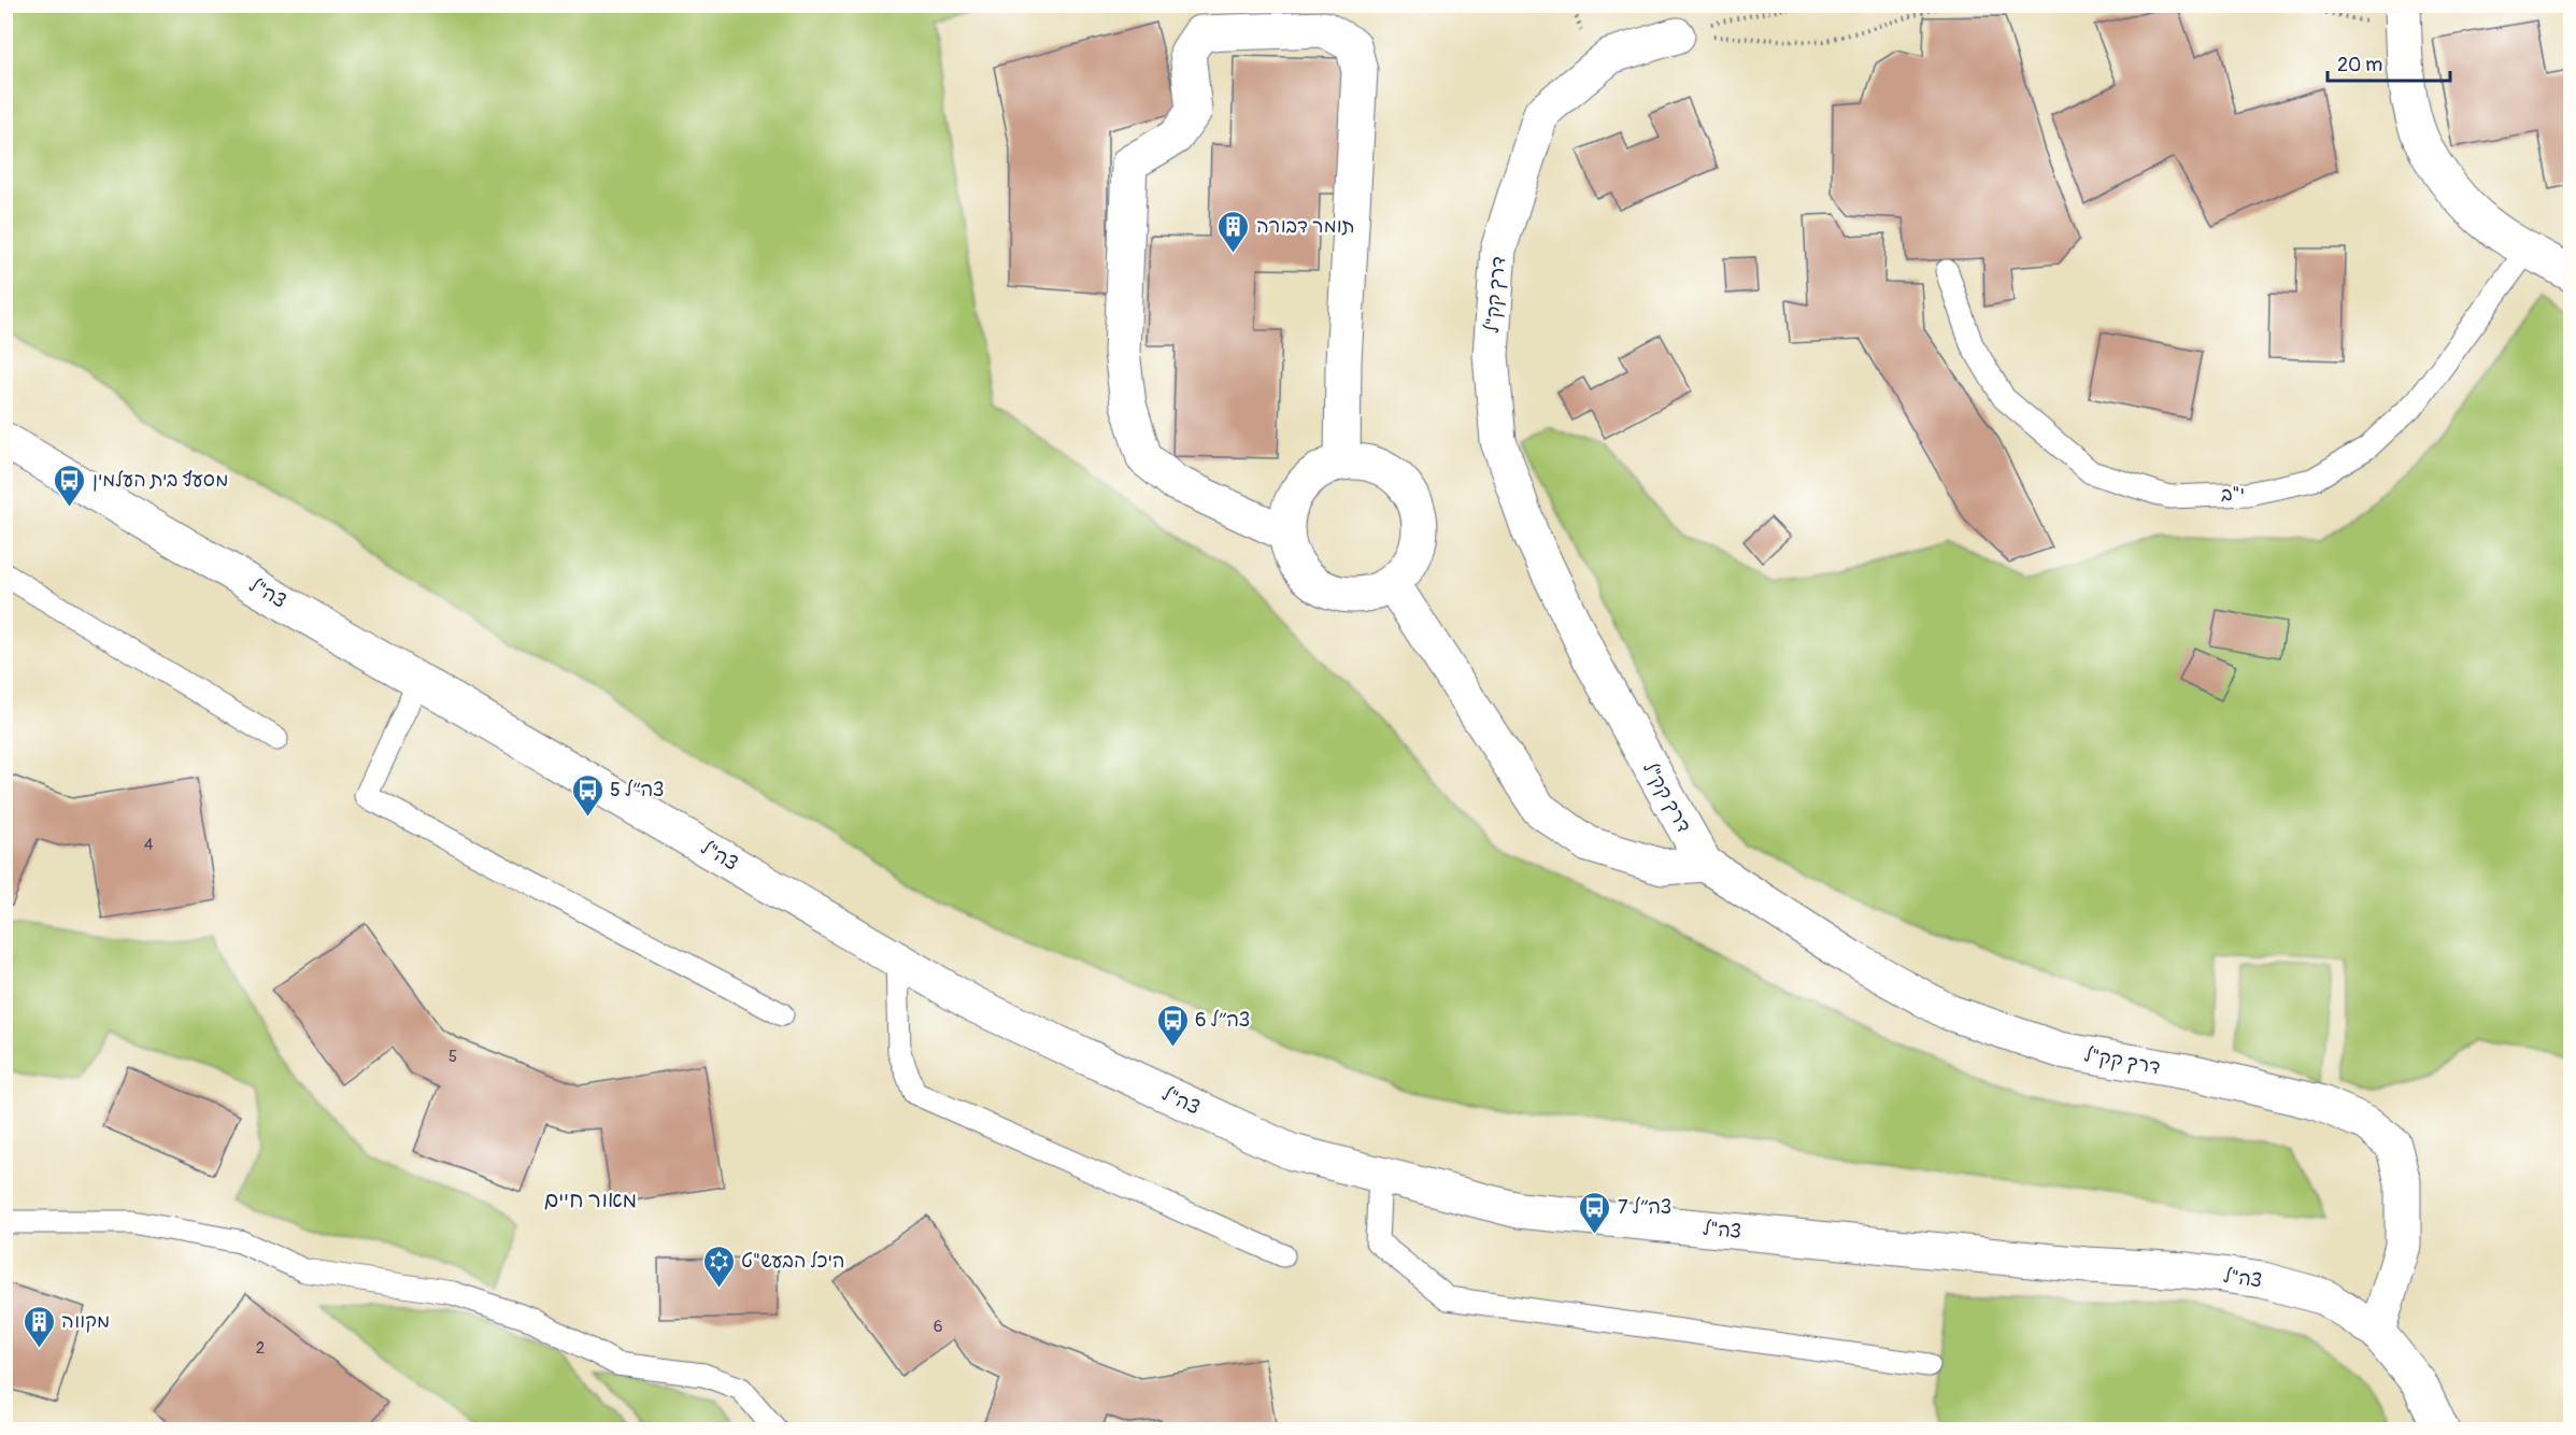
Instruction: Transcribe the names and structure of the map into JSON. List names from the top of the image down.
{
  "streets": {
    "street": ["דרך קק\"ל", "צה\"ל"],
    "lane": ["י\"ב"]
  },
  "crossings": [
    ["דרך קק\"ל", "צה\"ל"]
  ],
  "districts": ["מאור חיים"],
  "places": {
    "building": ["תומר דבורה", "מקווה"],
    "bus stop": [
      "מסעף בית העלמין",
      "צה״ל 5",
      "צה״ל 6",
      "צה״ל 7"
    ],
    "synagogue": ["היכל הבעש\"ט"]
  },
  "house_numbers": [
    "4",
    "5",
    "6",
    "2"
  ],
  "scale_bar": "20 m"
}
